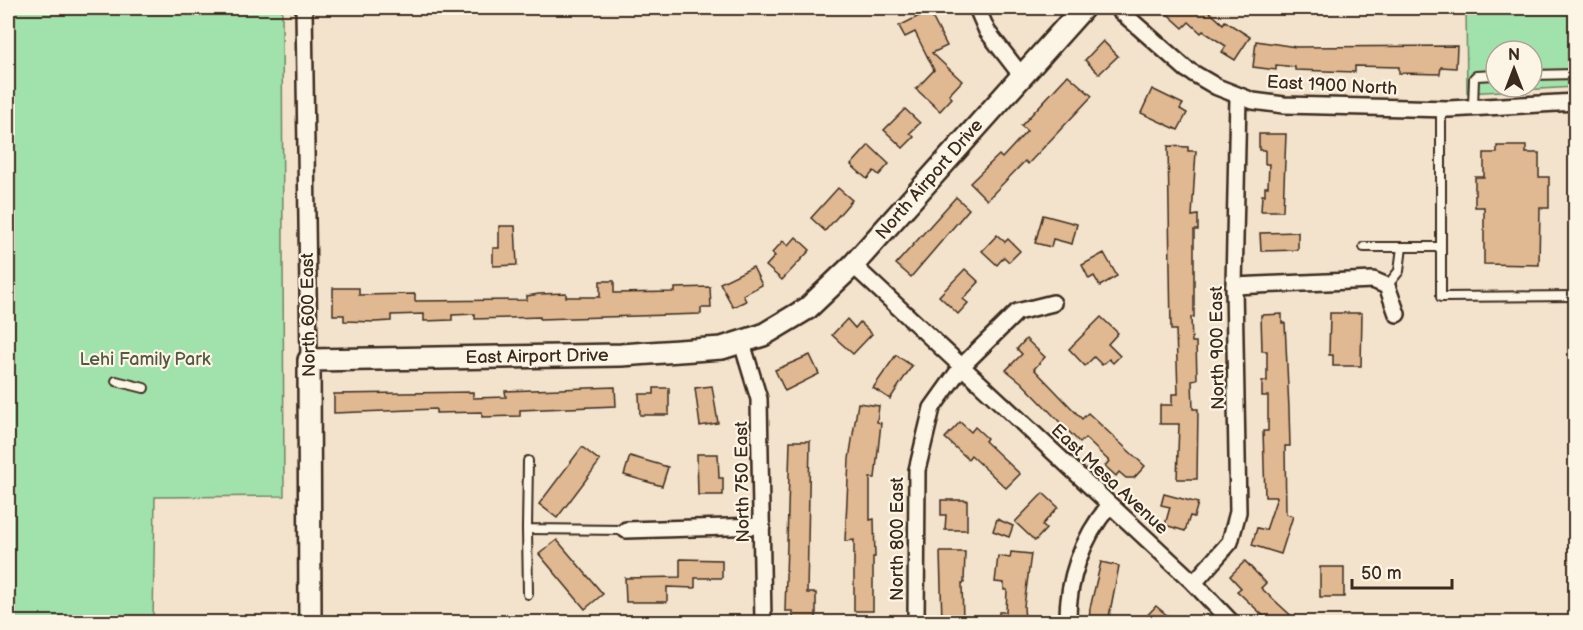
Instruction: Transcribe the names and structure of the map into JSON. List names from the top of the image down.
{
  "streets": {
    "street": [
      "East 1900 North",
      "North Airport Drive",
      "North 600 East",
      "North 900 East",
      "East Airport Drive",
      "East Mesa Avenue",
      "North 750 East",
      "North 800 East"
    ]
  },
  "crossings": [
    ["East 1900 North", "North 900 East"],
    ["North Airport Drive", "East Airport Drive"],
    ["North Airport Drive", "East Mesa Avenue"],
    ["North 600 East", "East Airport Drive"],
    ["North 900 East", "East Mesa Avenue"],
    ["East Airport Drive", "North 750 East"],
    ["East Mesa Avenue", "North 800 East"]
  ],
  "parks": ["Lehi Family Park"],
  "scale_bar": "50 m",
  "north": "top"
}
